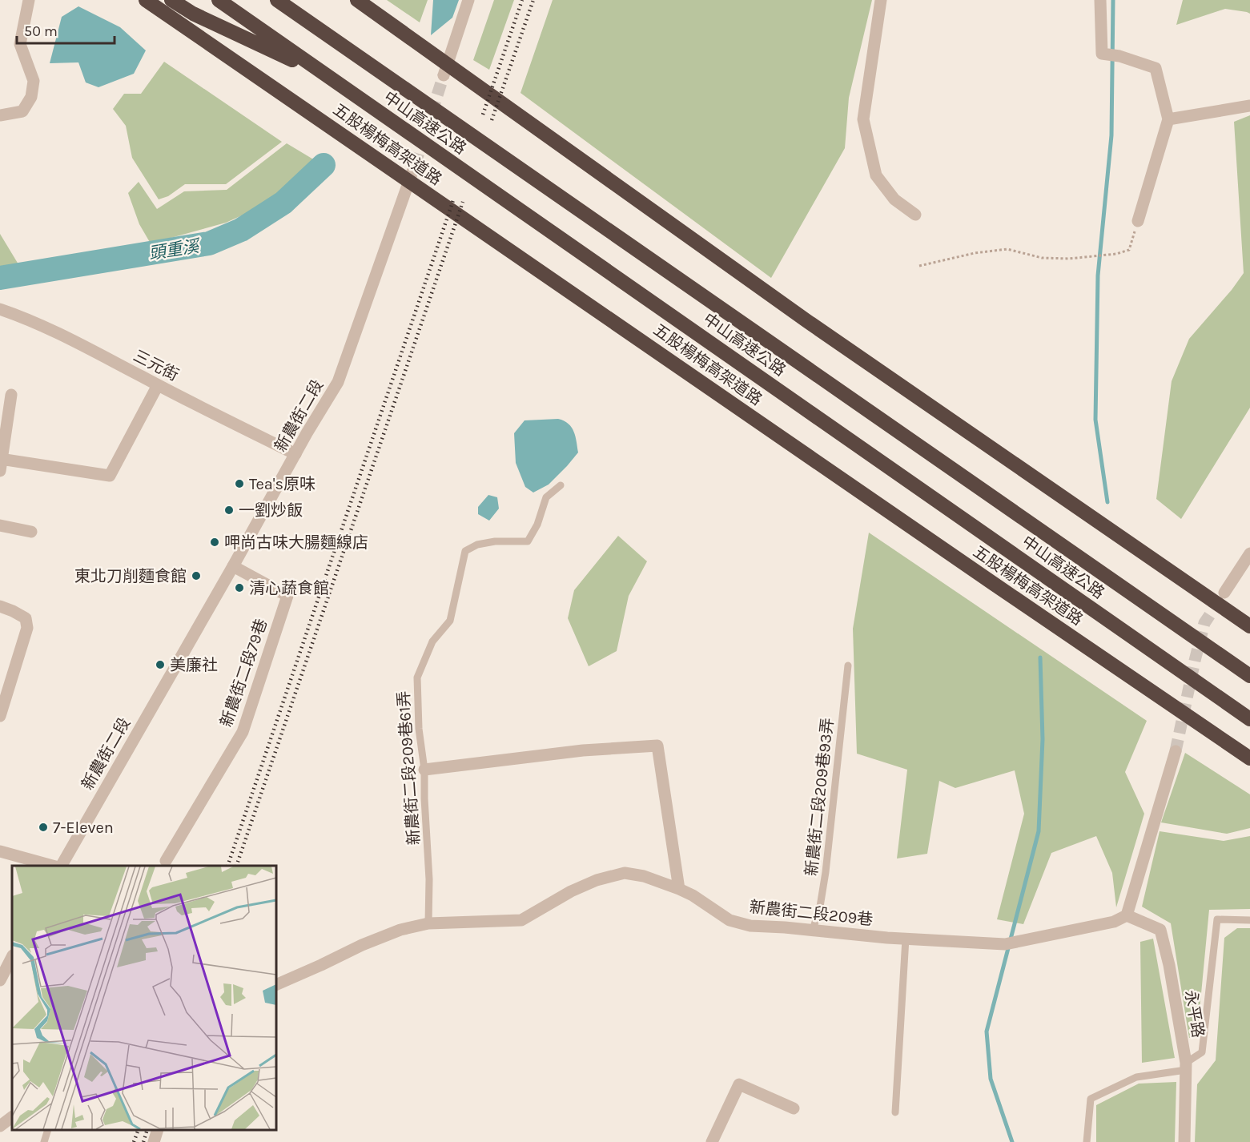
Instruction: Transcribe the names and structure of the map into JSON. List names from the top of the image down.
{
  "streets": {
    "highway": ["中山高速公路", "五股楊梅高架道路"],
    "street": [
      "三元街",
      "新農街二段",
      "新農街二段79巷",
      "新農街二段209巷",
      "永平路"
    ],
    "lane": ["新農街二段209巷61弄", "新農街二段209巷93弄"]
  },
  "crossings": [
    ["三元街", "新農街二段"],
    ["新農街二段", "新農街二段79巷"],
    ["新農街二段209巷61弄", "新農街二段209巷"],
    ["新農街二段209巷93弄", "新農街二段209巷"],
    ["新農街二段209巷", "永平路"]
  ],
  "water": ["頭重溪"],
  "places": [
    "Tea's原味",
    "一劉炒飯",
    "呷尚古味大腸麵線店",
    "東北刀削麵食館",
    "清心蔬食館",
    "美廉社",
    "7-Eleven"
  ],
  "scale_bar": "50 m"
}
